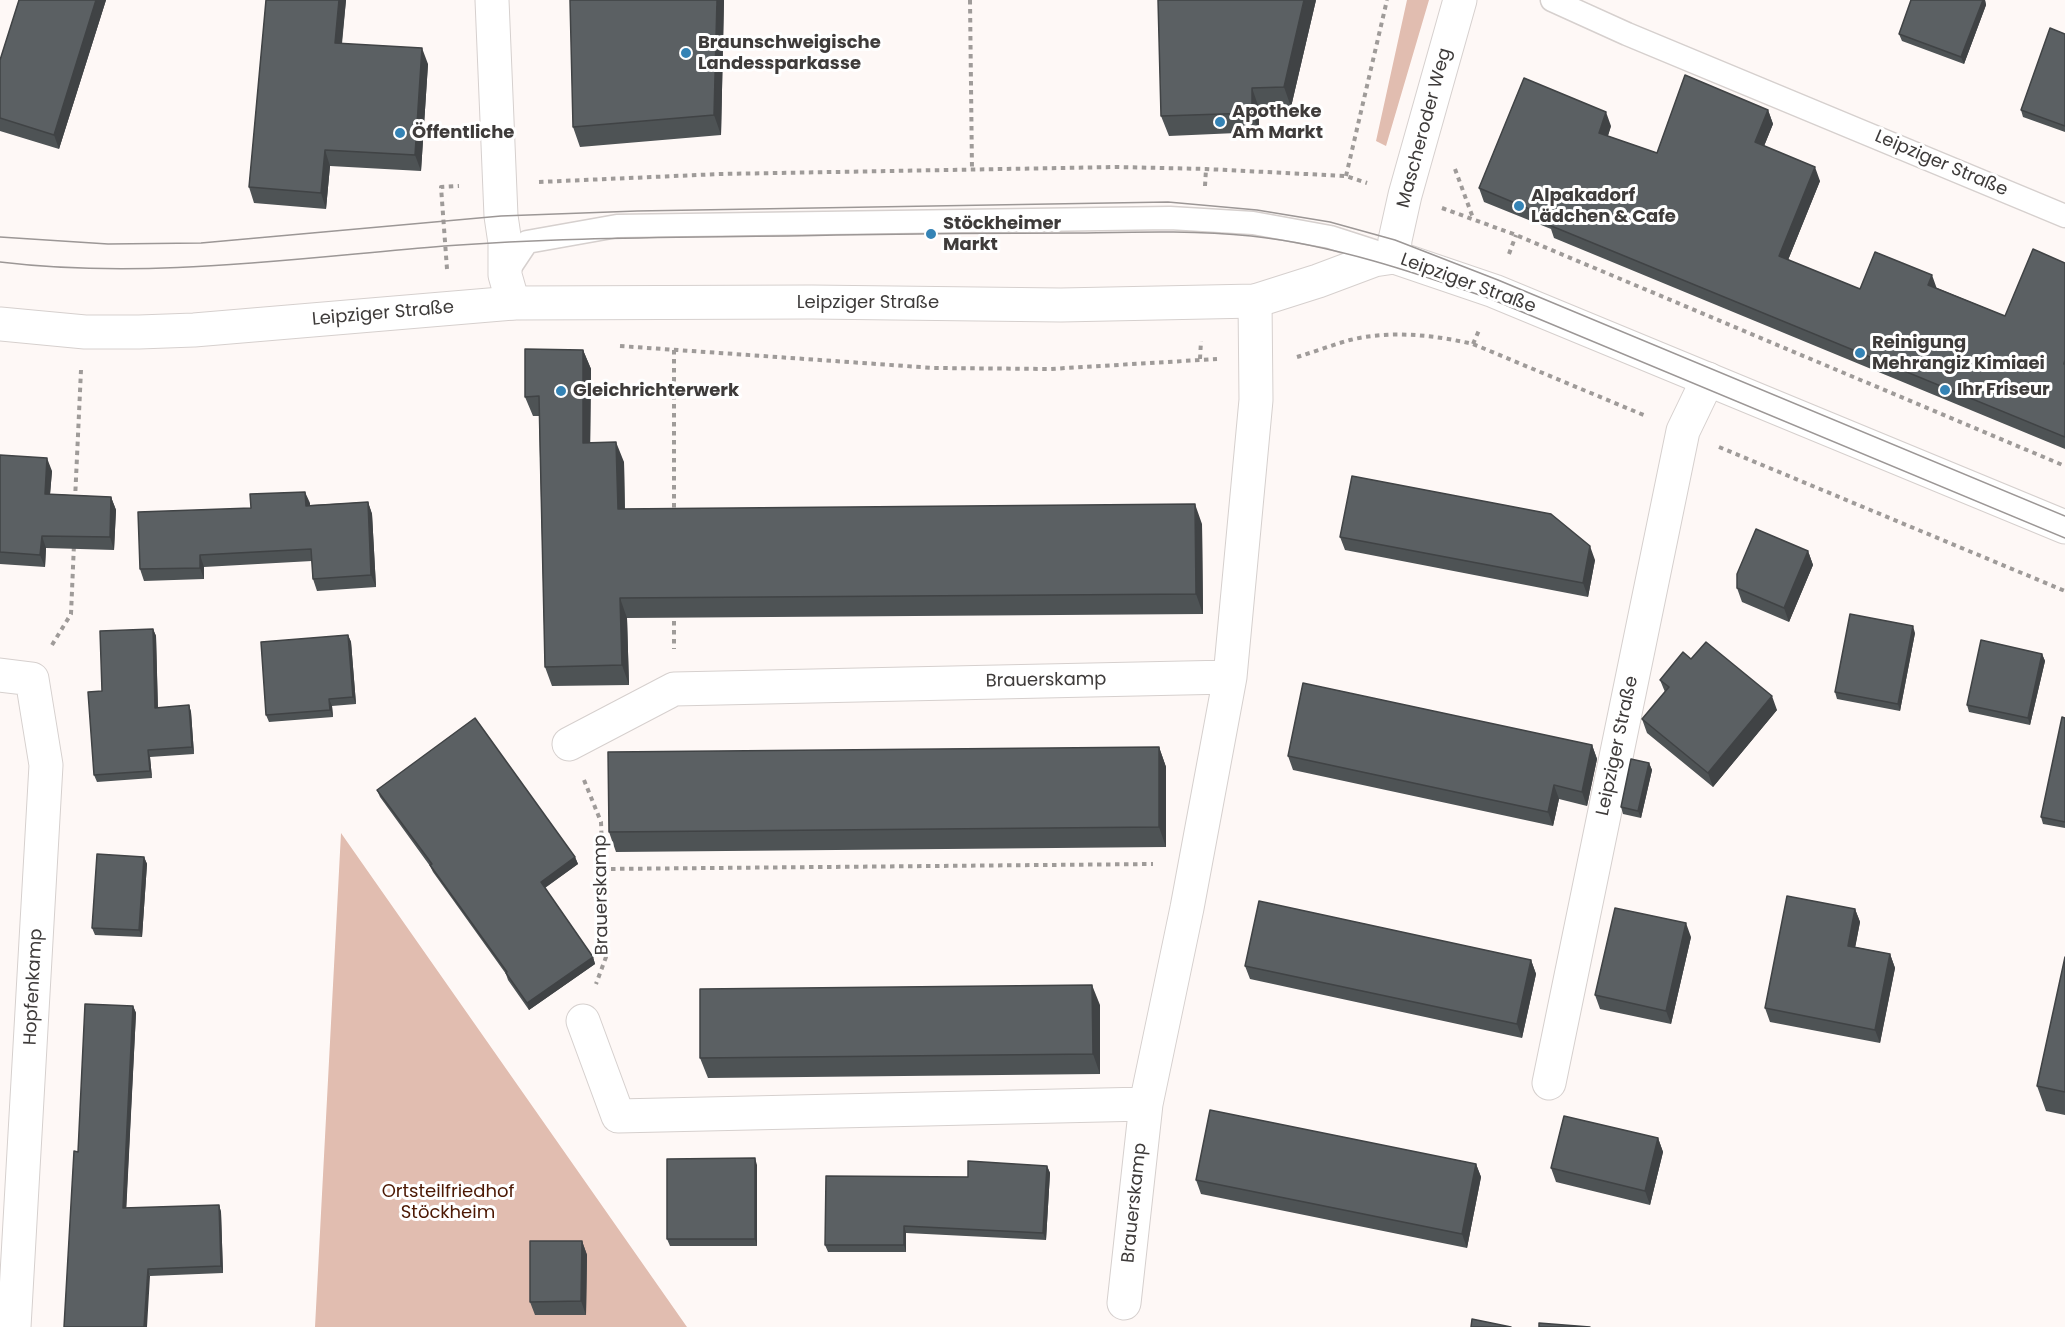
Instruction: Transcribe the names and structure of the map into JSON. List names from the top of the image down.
{
  "streets": {
    "street": [
      "Mascheroder Weg",
      "Leipziger Straße",
      "Brauerskamp",
      "Hopfenkamp"
    ]
  },
  "crossings": [
    ["Mascheroder Weg", "Leipziger Straße"],
    ["Leipziger Straße", "Brauerskamp"]
  ],
  "parks": ["Ortsteilfriedhof Stöckheim"],
  "places": [
    "Braunschweigische Landessparkasse",
    "Apotheke Am Markt",
    "Öffentliche",
    "Alpakadorf Lädchen & Cafe",
    "Stöckheimer Markt",
    "Reinigung Mehrangiz Kimiaei",
    "Ihr Friseur",
    "Gleichrichterwerk"
  ]
}
